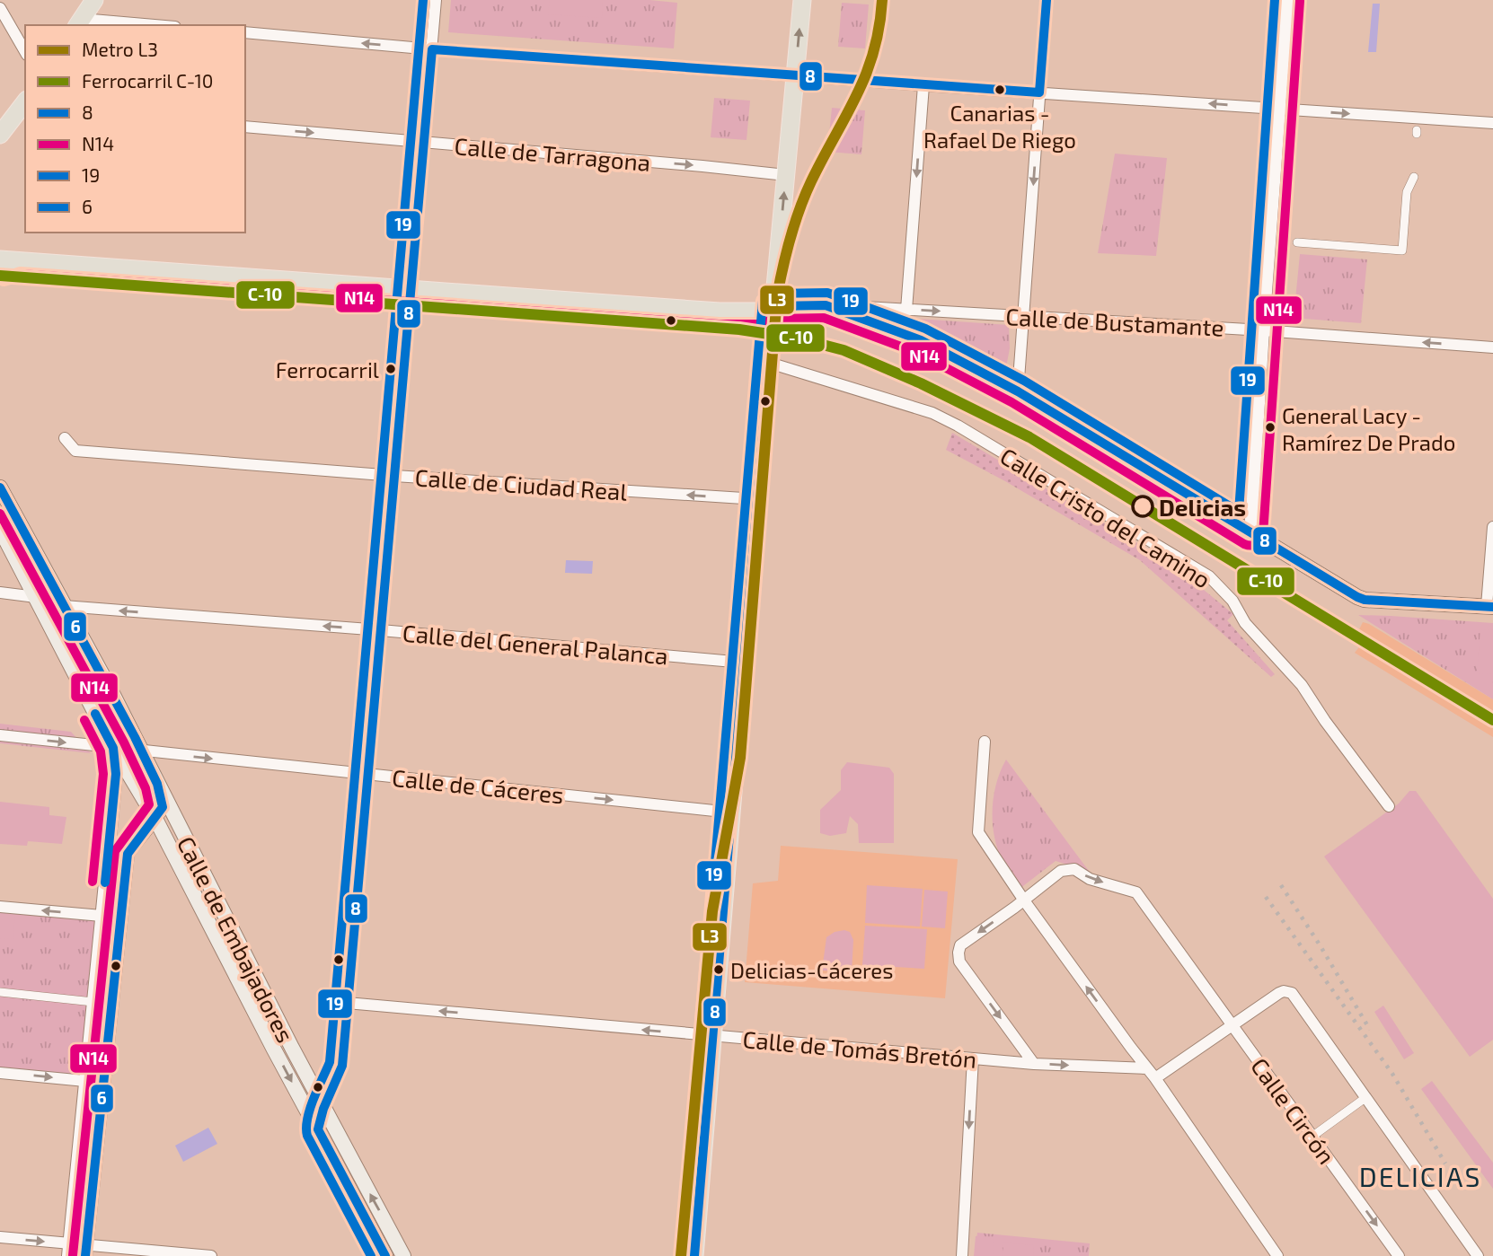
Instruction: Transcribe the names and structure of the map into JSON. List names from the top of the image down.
{
  "streets": {
    "main road": ["Calle de Bustamante", "Calle de Embajadores"],
    "street": [
      "Calle de Tarragona",
      "Calle de Ciudad Real",
      "Calle Cristo del Camino",
      "Calle del General Palanca",
      "Calle de Cáceres",
      "Calle de Tomás Bretón",
      "Calle Circón"
    ]
  },
  "crossings": [
    ["Calle del General Palanca", "Calle de Embajadores"],
    ["Calle de Cáceres", "Calle de Embajadores"],
    ["Calle de Tomás Bretón", "Calle Circón"]
  ],
  "one_way": ["Calle de Ciudad Real", "Calle del General Palanca", "Calle de Cáceres"],
  "districts": ["DELICIAS"],
  "places": [
    "Canarias - Rafael De Riego",
    "Ferrocarril",
    "General Lacy - Ramírez De Prado",
    "Delicias",
    "Delicias-Cáceres"
  ],
  "lines": [
    "metro line L3",
    "transit line 8",
    "transit line 19",
    "transit line N14",
    "rail line C-10",
    "transit line 6"
  ],
  "legend": [
    "Metro L3",
    "Ferrocarril C-10",
    "8",
    "N14",
    "19",
    "6"
  ]
}
